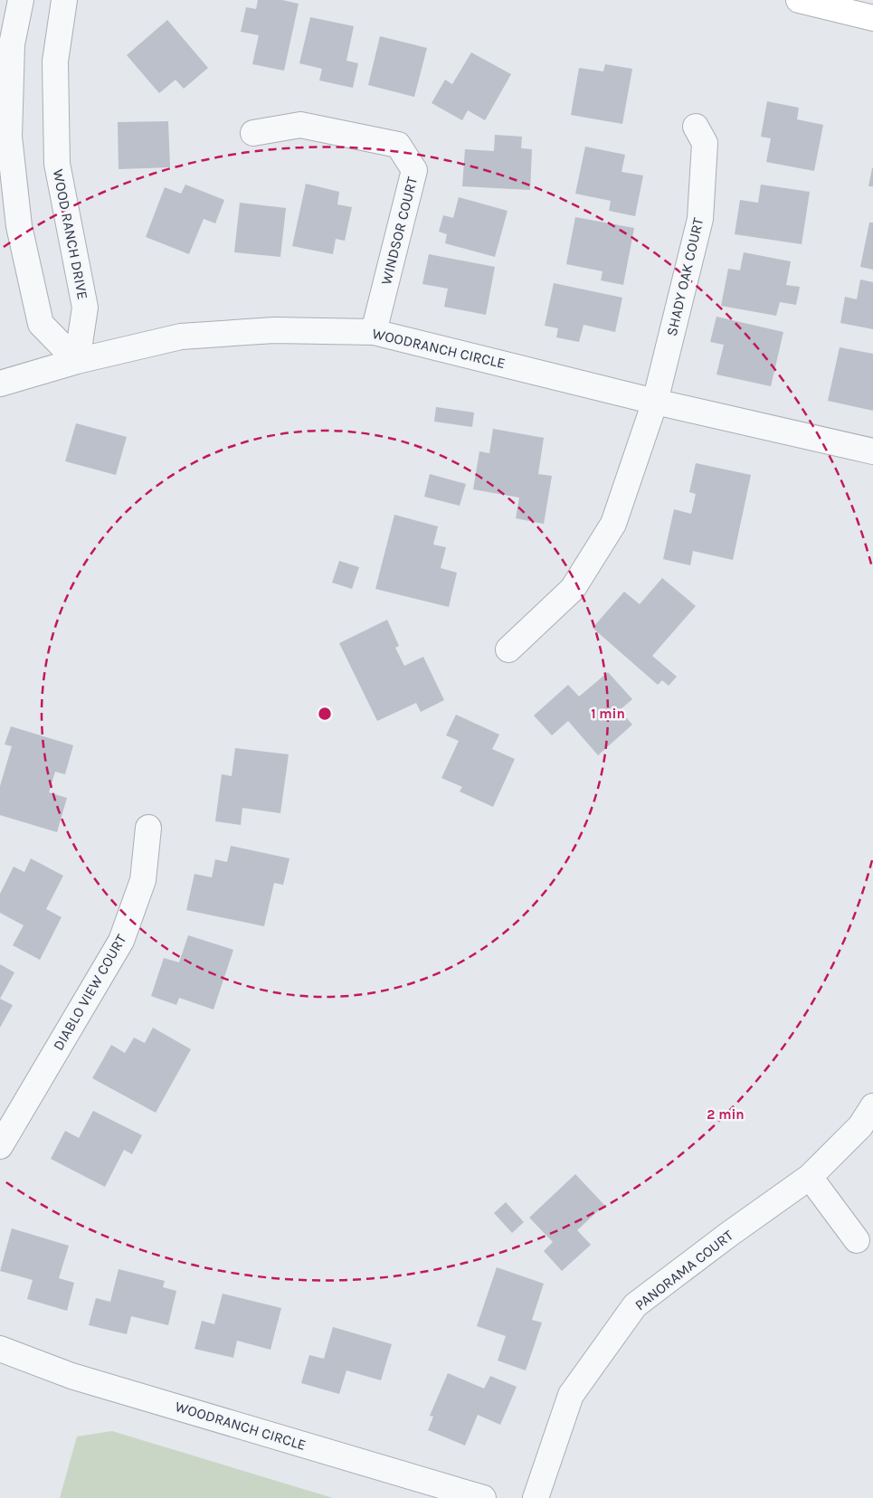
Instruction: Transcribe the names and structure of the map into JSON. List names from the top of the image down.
{
  "streets": {
    "street": [
      "WINDSOR COURT",
      "WOOD RANCH DRIVE",
      "SHADY OAK COURT",
      "WOODRANCH CIRCLE",
      "DIABLO VIEW COURT",
      "PANORAMA COURT"
    ]
  },
  "crossings": [
    ["WINDSOR COURT", "WOODRANCH CIRCLE"],
    ["WOOD RANCH DRIVE", "WOODRANCH CIRCLE"],
    ["SHADY OAK COURT", "WOODRANCH CIRCLE"]
  ],
  "rings": ["1 min", "2 min"]
}
